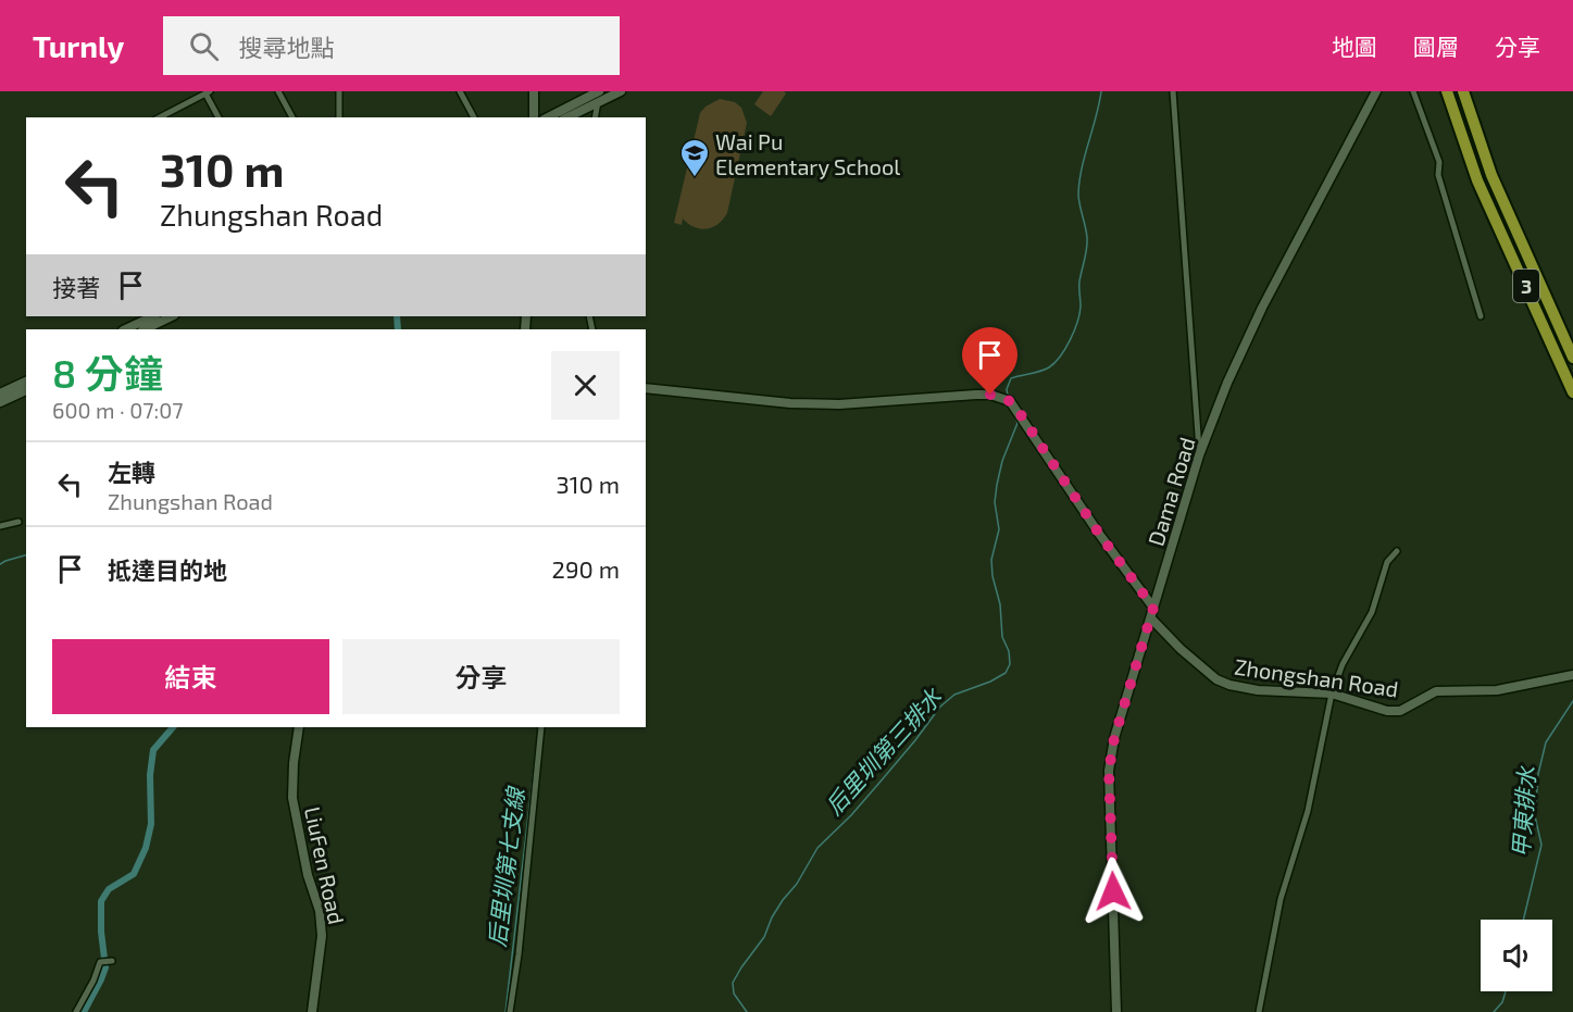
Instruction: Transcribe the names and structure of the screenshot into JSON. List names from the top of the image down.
{
  "streets": {
    "highway": ["3"],
    "street": ["Dama Road", "Zhongshan Road", "LiuFen Road"]
  },
  "crossings": [
    ["Dama Road", "Zhongshan Road"]
  ],
  "water": ["后里圳第三排水", "甲東排水", "后里圳第七支線"],
  "places": {
    "school or university": ["Wai Pu Elementary School"]
  },
  "page": {
    "header": "Turnly",
    "search": "搜尋地點",
    "nav": ["地圖", "圖層", "分享"],
    "turn": ["310 m", "Zhungshan Road"],
    "then": "接著",
    "heading": ["8 分鐘", "600 m · 07:07"],
    "list": [
      {
        "name": "左轉",
        "note": "Zhungshan Road",
        "value": "310 m"
      },
      {
        "name": "抵達目的地",
        "value": "290 m"
      }
    ],
    "buttons": ["結束", "分享"]
  }
}
